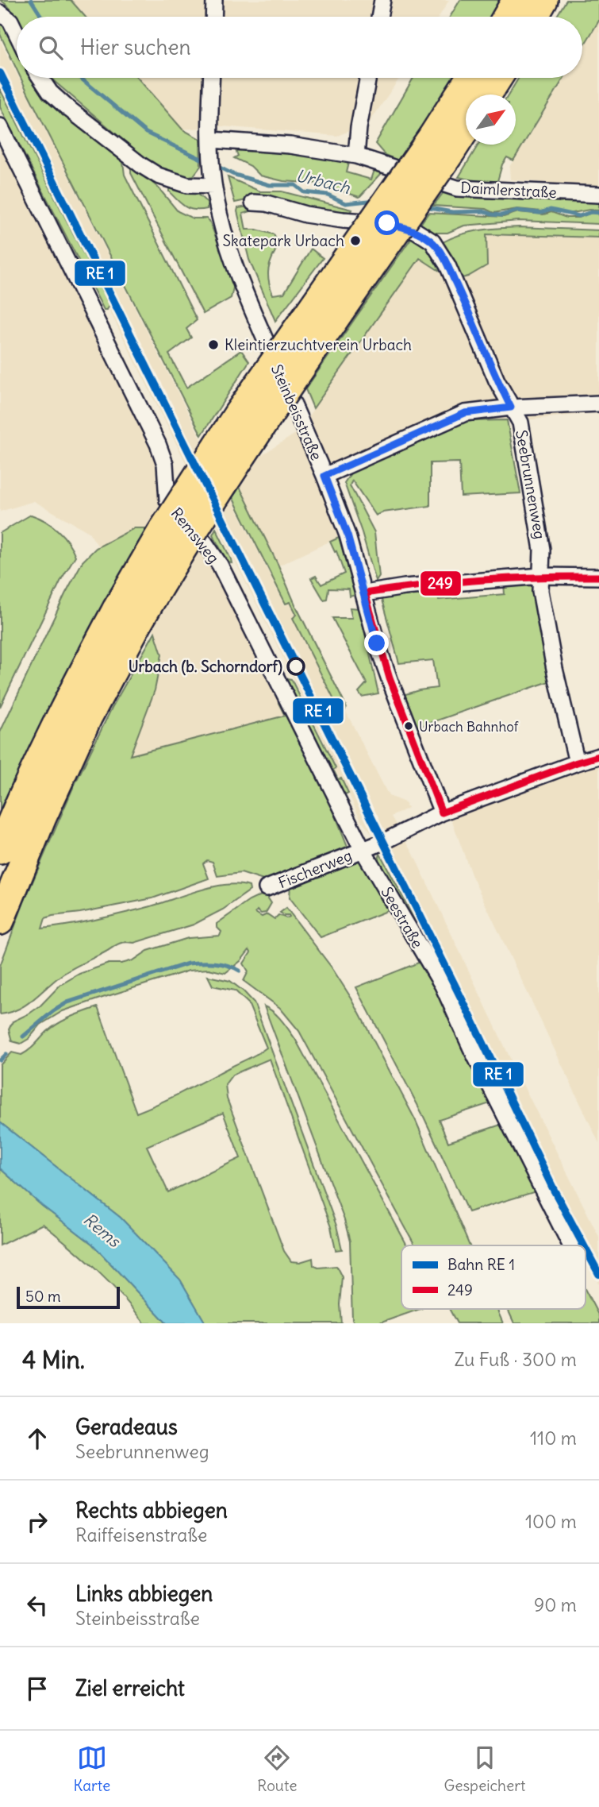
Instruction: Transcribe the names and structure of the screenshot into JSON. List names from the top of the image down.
{
  "streets": {
    "street": [
      "Daimlerstraße",
      "Steinbeisstraße",
      "Seebrunnenweg",
      "Remsweg",
      "Fischerweg",
      "Seestraße"
    ]
  },
  "crossings": [
    ["Steinbeisstraße", "Fischerweg"],
    ["Seebrunnenweg", "Fischerweg"],
    ["Remsweg", "Fischerweg"],
    ["Remsweg", "Seestraße"],
    ["Fischerweg", "Seestraße"]
  ],
  "water": ["Urbach", "Rems"],
  "places": [
    "Skatepark Urbach",
    "Kleintierzuchtverein Urbach",
    "Urbach (b. Schorndorf)",
    "Urbach Bahnhof"
  ],
  "lines": ["transit line 249"],
  "legend": ["Bahn RE 1", "249"],
  "scale_bar": "50 m",
  "north": "top right",
  "page": {
    "search": "Hier suchen",
    "scale": "50 m",
    "heading": ["4 Min.", "Zu Fuß · 300 m"],
    "list": [
      ["Geradeaus", "Seebrunnenweg", "110 m"],
      ["Rechts abbiegen", "Raiffeisenstraße", "100 m"],
      ["Links abbiegen", "Steinbeisstraße", "90 m"],
      "Ziel erreicht"
    ],
    "nav": ["Karte", "Route", "Gespeichert"]
  }
}
